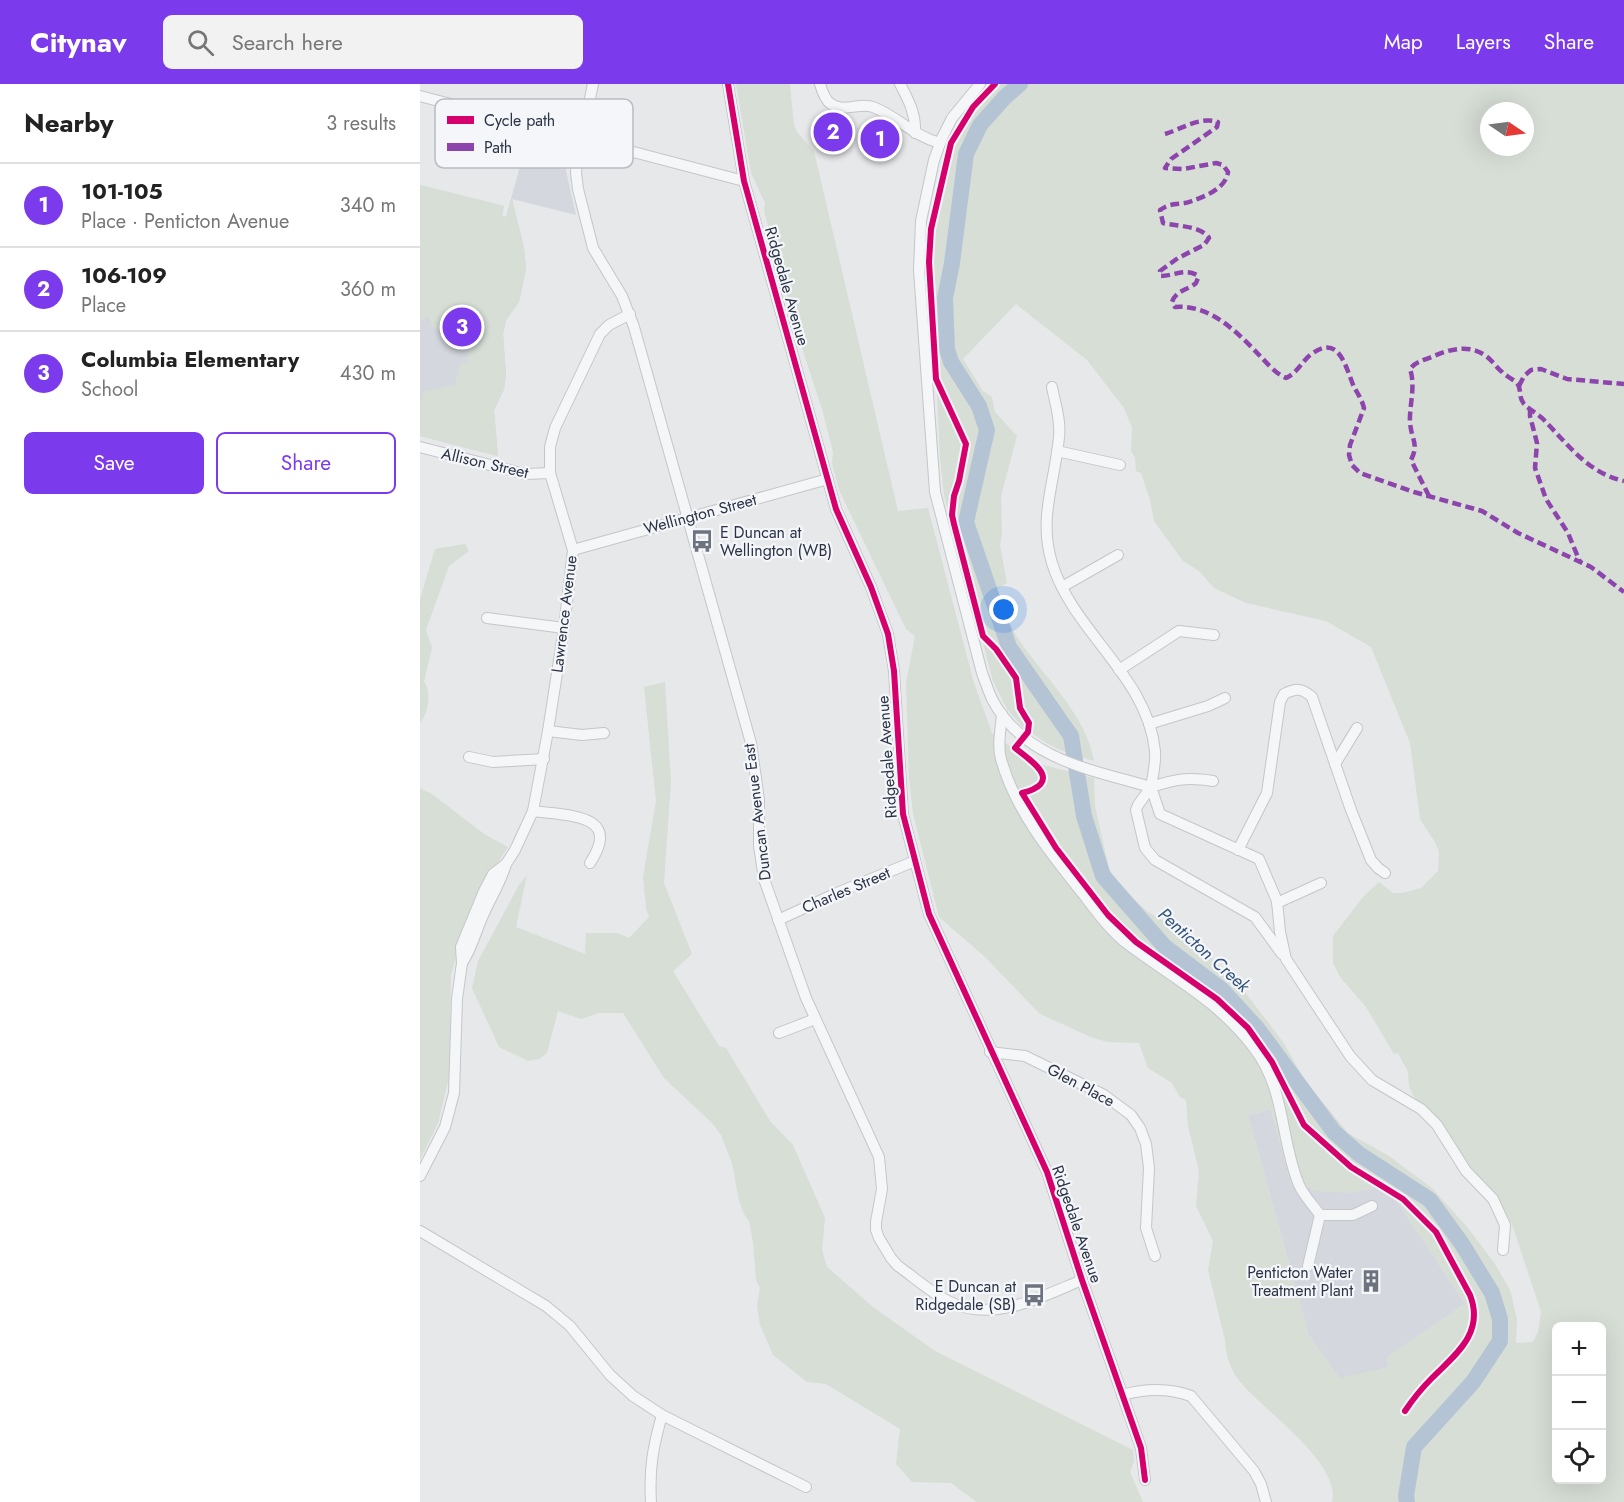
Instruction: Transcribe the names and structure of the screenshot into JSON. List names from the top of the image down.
{
  "streets": {
    "street": [
      "Ridgedale Avenue",
      "Allison Street",
      "Wellington Street",
      "Lawrence Avenue",
      "Duncan Avenue East",
      "Charles Street",
      "Glen Place"
    ]
  },
  "crossings": [
    ["Ridgedale Avenue", "Wellington Street"],
    ["Ridgedale Avenue", "Duncan Avenue East"],
    ["Ridgedale Avenue", "Charles Street"],
    ["Ridgedale Avenue", "Glen Place"],
    ["Allison Street", "Lawrence Avenue"],
    ["Wellington Street", "Lawrence Avenue"],
    ["Wellington Street", "Duncan Avenue East"],
    ["Lawrence Avenue", "Duncan Avenue East"],
    ["Duncan Avenue East", "Charles Street"]
  ],
  "water": ["Penticton Creek"],
  "places": {
    "bus stop": ["E Duncan at Wellington (WB)", "E Duncan at Ridgedale (SB)"],
    "building": ["Penticton Water Treatment Plant"]
  },
  "legend": ["Cycle path", "Path"],
  "north": "right",
  "page": {
    "header": "Citynav",
    "search": "Search here",
    "nav": ["Map", "Layers", "Share"],
    "heading": ["Nearby", "3 results"],
    "pins": ["2", "1", "3"],
    "list": [
      {
        "mark": "1",
        "name": "101-105",
        "note": "Place · Penticton Avenue",
        "value": "340 m"
      },
      {
        "mark": "2",
        "name": "106-109",
        "note": "Place",
        "value": "360 m"
      },
      {
        "mark": "3",
        "name": "Columbia Elementary",
        "note": "School",
        "value": "430 m"
      }
    ],
    "buttons": ["Save", "Share"],
    "map_buttons": ["+", "−"]
  }
}
